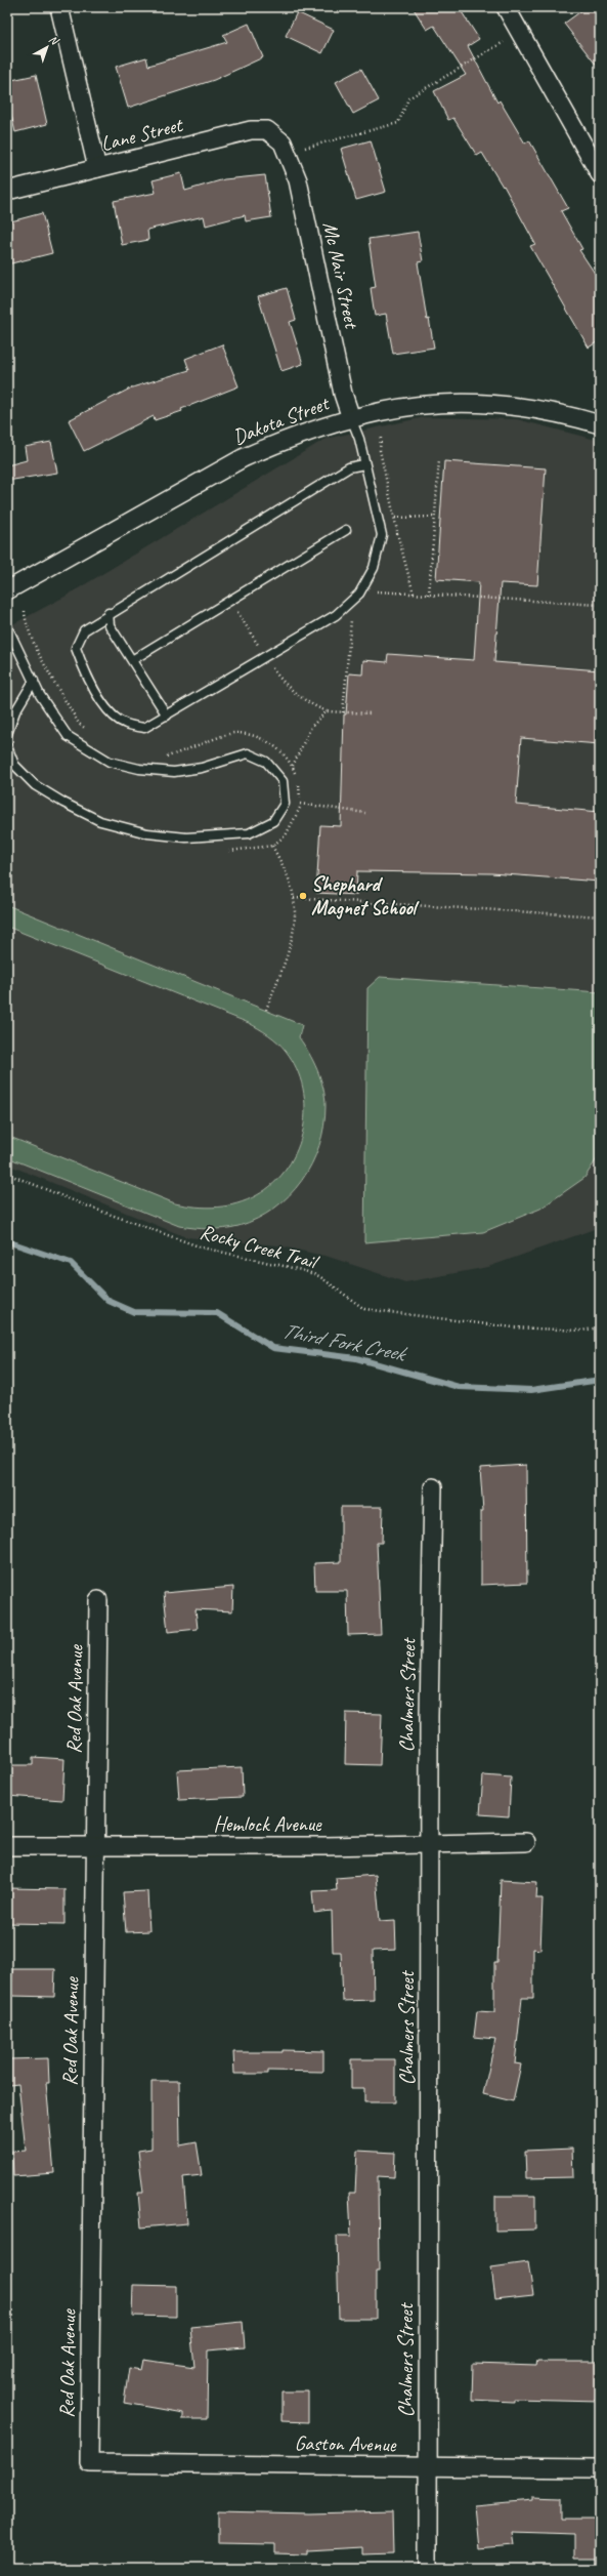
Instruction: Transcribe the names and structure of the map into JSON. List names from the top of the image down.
{
  "streets": {
    "street": [
      "Lane Street",
      "Mc Nair Street",
      "Dakota Street",
      "Chalmers Street",
      "Red Oak Avenue",
      "Hemlock Avenue",
      "Gaston Avenue"
    ],
    "path": ["Rocky Creek Trail"]
  },
  "crossings": [
    ["Lane Street", "Mc Nair Street"],
    ["Mc Nair Street", "Dakota Street"],
    ["Chalmers Street", "Hemlock Avenue"],
    ["Chalmers Street", "Gaston Avenue"],
    ["Red Oak Avenue", "Hemlock Avenue"],
    ["Red Oak Avenue", "Gaston Avenue"]
  ],
  "water": ["Third Fork Creek"],
  "places": ["Shephard Magnet School"],
  "north": "top right"
}
